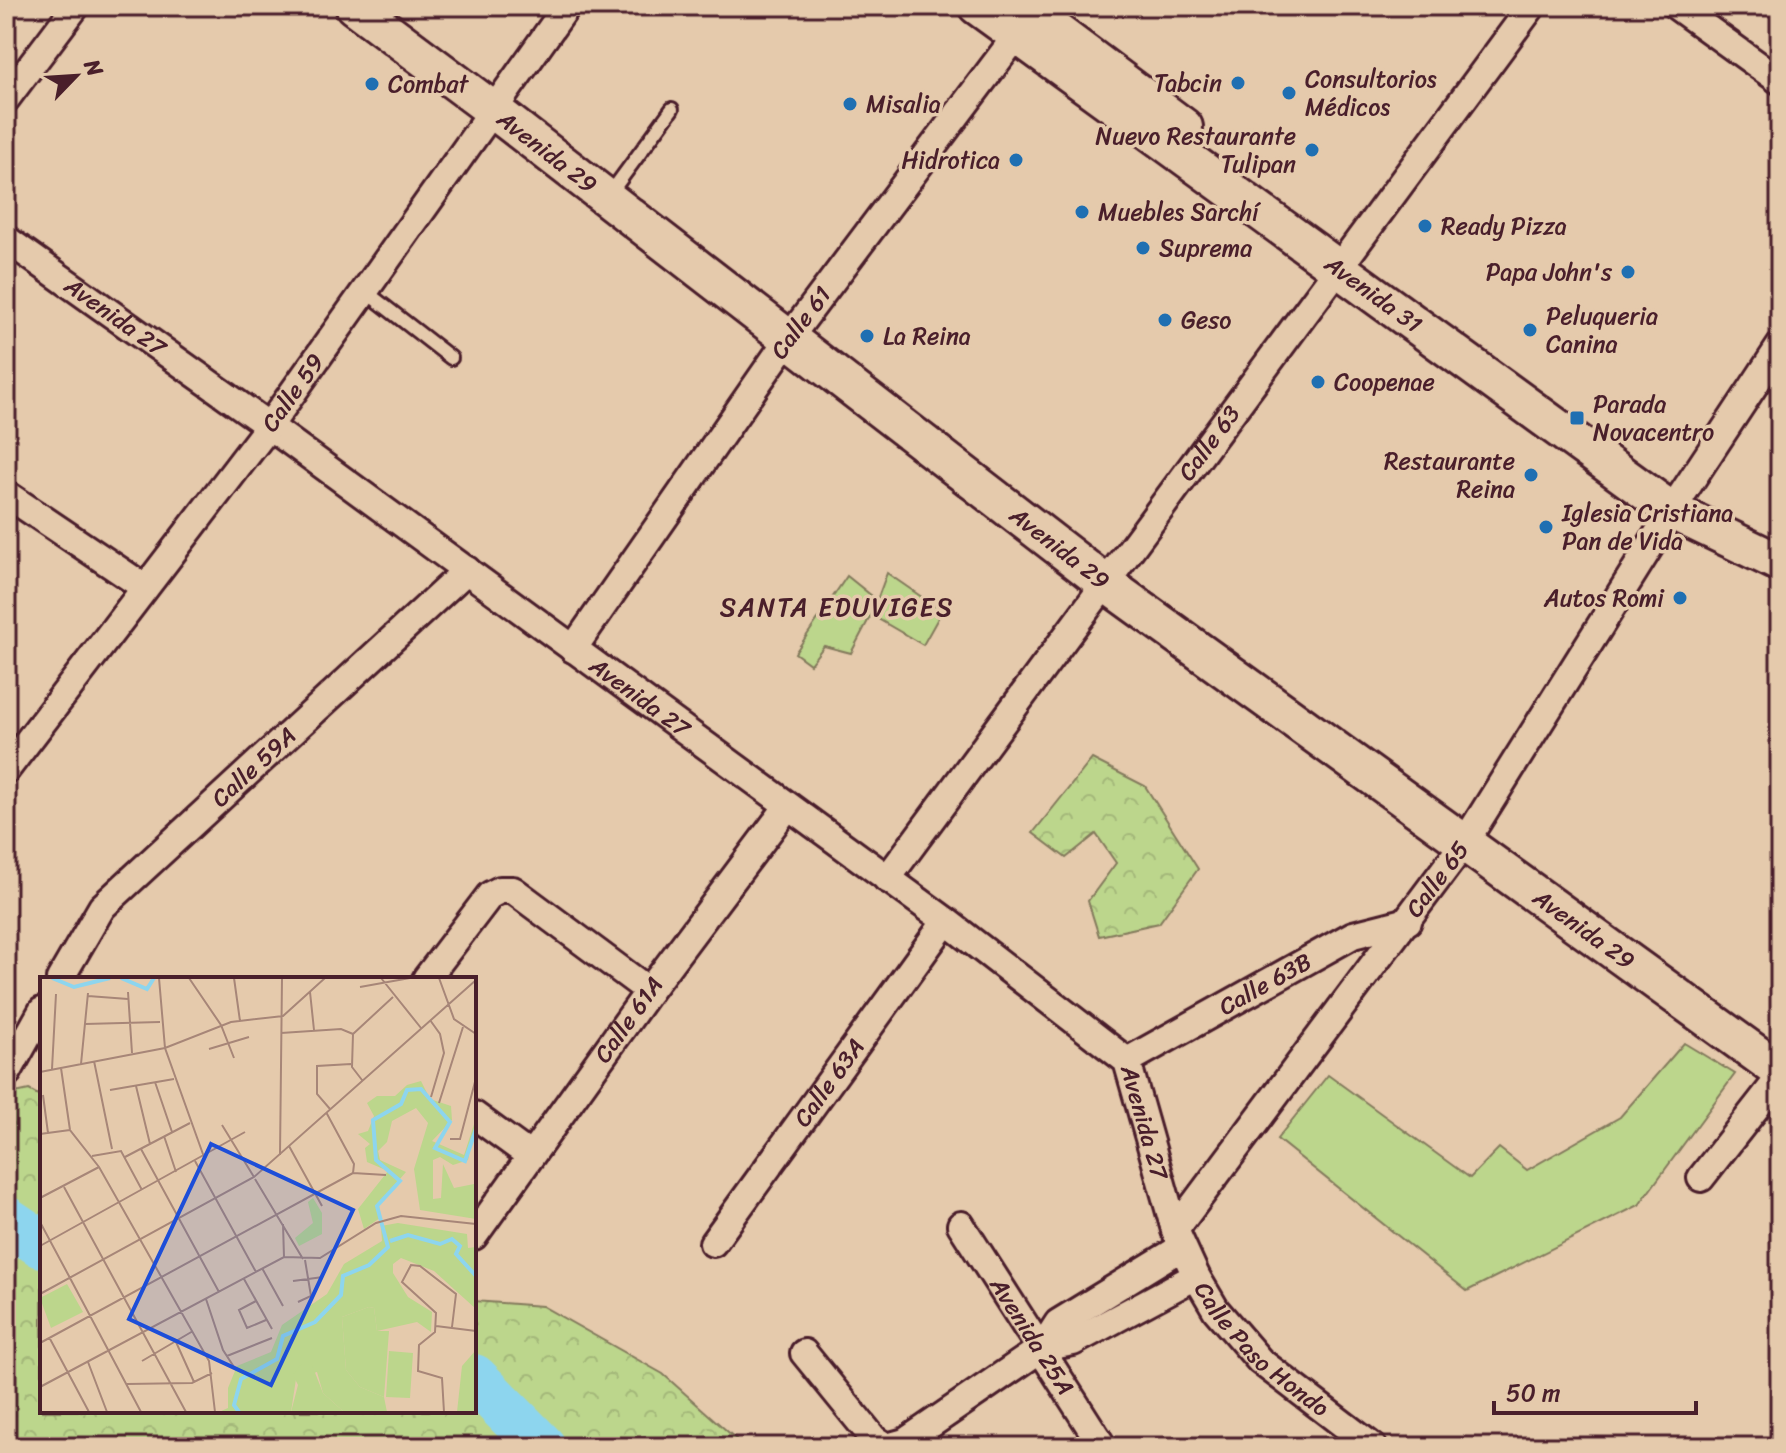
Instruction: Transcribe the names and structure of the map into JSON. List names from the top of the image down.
{
  "streets": {
    "main road": ["Avenida 29", "Avenida 31"],
    "street": [
      "Avenida 27",
      "Calle 61",
      "Calle 59",
      "Calle 63",
      "Calle 59A",
      "Calle 65",
      "Calle 63B",
      "Calle 61A",
      "Calle 63A",
      "Avenida 25A",
      "Calle Paso Hondo"
    ]
  },
  "crossings": [
    ["Avenida 29", "Calle 61"],
    ["Avenida 29", "Calle 59"],
    ["Avenida 29", "Calle 63"],
    ["Avenida 29", "Calle 65"],
    ["Avenida 31", "Calle 61"],
    ["Avenida 31", "Calle 63"],
    ["Avenida 31", "Calle 65"],
    ["Avenida 27", "Calle 61"],
    ["Avenida 27", "Calle 59"],
    ["Avenida 27", "Calle 63"],
    ["Avenida 27", "Calle 59A"],
    ["Avenida 27", "Calle 65"],
    ["Avenida 27", "Calle 63B"],
    ["Avenida 27", "Calle 61A"],
    ["Avenida 27", "Calle 63A"],
    ["Avenida 27", "Calle Paso Hondo"],
    ["Calle 65", "Calle 63B"],
    ["Calle 65", "Avenida 25A"],
    ["Calle 65", "Calle Paso Hondo"]
  ],
  "districts": ["SANTA EDUVIGES"],
  "places": {
    "other": [
      "Tabcin",
      "Combat",
      "Consultorios Médicos",
      "Misalia",
      "Nuevo Restaurante Tulipan",
      "Hidrotica",
      "Muebles Sarchí",
      "Ready Pizza",
      "Suprema",
      "Papa John's",
      "Geso",
      "Peluqueria Canina",
      "La Reina",
      "Coopenae",
      "Restaurante Reina",
      "Iglesia Cristiana Pan de Vida",
      "Autos Romi"
    ],
    "transit": ["Parada Novacentro"]
  },
  "scale_bar": "50 m",
  "north": "top right"
}
